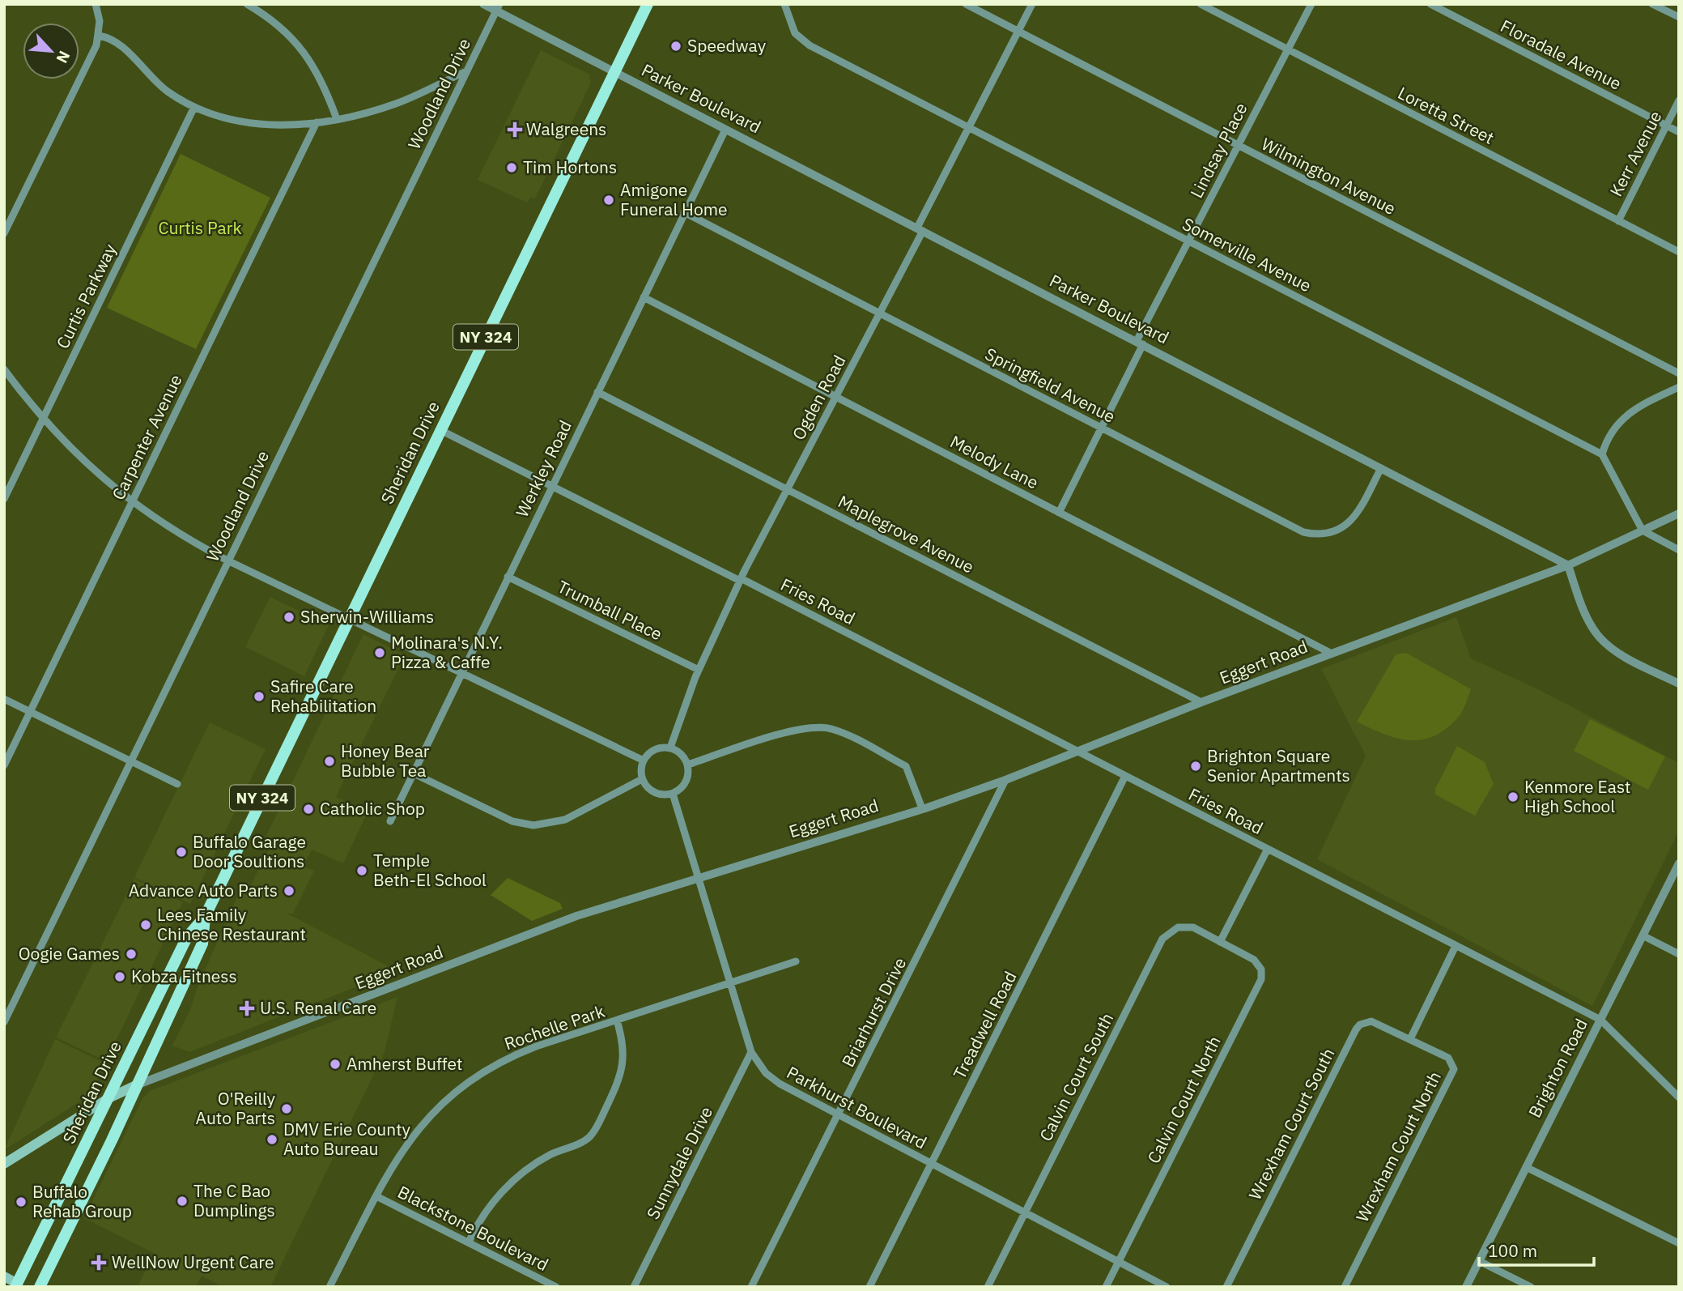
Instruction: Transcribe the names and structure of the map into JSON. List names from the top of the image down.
{
  "streets": {
    "main road": ["NY 324", "Sheridan Drive", "Eggert Road"],
    "street": [
      "Floradale Avenue",
      "Woodland Drive",
      "Parker Boulevard",
      "Loretta Street",
      "Lindsay Place",
      "Kerr Avenue",
      "Wilmington Avenue",
      "Somerville Avenue",
      "Curtis Parkway",
      "Springfield Avenue",
      "Ogden Road",
      "Carpenter Avenue",
      "Melody Lane",
      "Werkley Road",
      "Maplegrove Avenue",
      "Fries Road",
      "Trumball Place",
      "Briarhurst Drive",
      "Treadwell Road",
      "Rochelle Park",
      "Brighton Road",
      "Calvin Court South",
      "Calvin Court North",
      "Parkhurst Boulevard",
      "Wrexham Court South",
      "Wrexham Court North",
      "Sunnydale Drive",
      "Blackstone Boulevard"
    ]
  },
  "crossings": [
    ["Floradale Avenue", "Kerr Avenue"],
    ["Woodland Drive", "Parker Boulevard"],
    ["Parker Boulevard", "Lindsay Place"],
    ["Parker Boulevard", "Springfield Avenue"],
    ["Parker Boulevard", "Ogden Road"],
    ["Parker Boulevard", "Sheridan Drive"],
    ["Parker Boulevard", "Werkley Road"],
    ["Parker Boulevard", "Eggert Road"],
    ["Loretta Street", "Lindsay Place"],
    ["Loretta Street", "Kerr Avenue"],
    ["Lindsay Place", "Wilmington Avenue"],
    ["Lindsay Place", "Somerville Avenue"],
    ["Lindsay Place", "Springfield Avenue"],
    ["Lindsay Place", "Melody Lane"],
    ["Wilmington Avenue", "Ogden Road"],
    ["Somerville Avenue", "Ogden Road"],
    ["Springfield Avenue", "Ogden Road"],
    ["Springfield Avenue", "Werkley Road"],
    ["Ogden Road", "Melody Lane"],
    ["Ogden Road", "Maplegrove Avenue"],
    ["Ogden Road", "Fries Road"],
    ["Ogden Road", "Trumball Place"],
    ["Ogden Road", "Parkhurst Boulevard"],
    ["Sheridan Drive", "Fries Road"],
    ["Sheridan Drive", "Eggert Road"],
    ["Melody Lane", "Werkley Road"],
    ["Melody Lane", "Eggert Road"],
    ["Werkley Road", "Maplegrove Avenue"],
    ["Werkley Road", "Fries Road"],
    ["Werkley Road", "Trumball Place"],
    ["Maplegrove Avenue", "Eggert Road"],
    ["Fries Road", "Eggert Road"],
    ["Fries Road", "Treadwell Road"],
    ["Fries Road", "Brighton Road"],
    ["Eggert Road", "Briarhurst Drive"],
    ["Eggert Road", "Parkhurst Boulevard"],
    ["Briarhurst Drive", "Parkhurst Boulevard"],
    ["Treadwell Road", "Parkhurst Boulevard"],
    ["Rochelle Park", "Parkhurst Boulevard"],
    ["Rochelle Park", "Blackstone Boulevard"],
    ["Calvin Court South", "Calvin Court North"],
    ["Calvin Court South", "Parkhurst Boulevard"],
    ["Calvin Court North", "Parkhurst Boulevard"],
    ["Parkhurst Boulevard", "Sunnydale Drive"],
    ["Wrexham Court South", "Wrexham Court North"]
  ],
  "parks": ["Curtis Park"],
  "places": {
    "other": [
      "Speedway",
      "Tim Hortons",
      "Amigone Funeral Home",
      "Sherwin-Williams",
      "Molinara's N.Y. Pizza & Caffe",
      "Safire Care Rehabilitation",
      "Honey Bear Bubble Tea",
      "Brighton Square Senior Apartments",
      "Kenmore East High School",
      "Catholic Shop",
      "Buffalo Garage Door Soultions",
      "Temple Beth-El School",
      "Advance Auto Parts",
      "Lees Family Chinese Restaurant",
      "Oogie Games",
      "Kobza Fitness",
      "Amherst Buffet",
      "O'Reilly Auto Parts",
      "DMV Erie County Auto Bureau",
      "The C Bao Dumplings",
      "Buffalo Rehab Group"
    ],
    "health": ["Walgreens", "U.S. Renal Care", "WellNow Urgent Care"]
  },
  "scale_bar": "100 m",
  "north": "bottom right"
}
